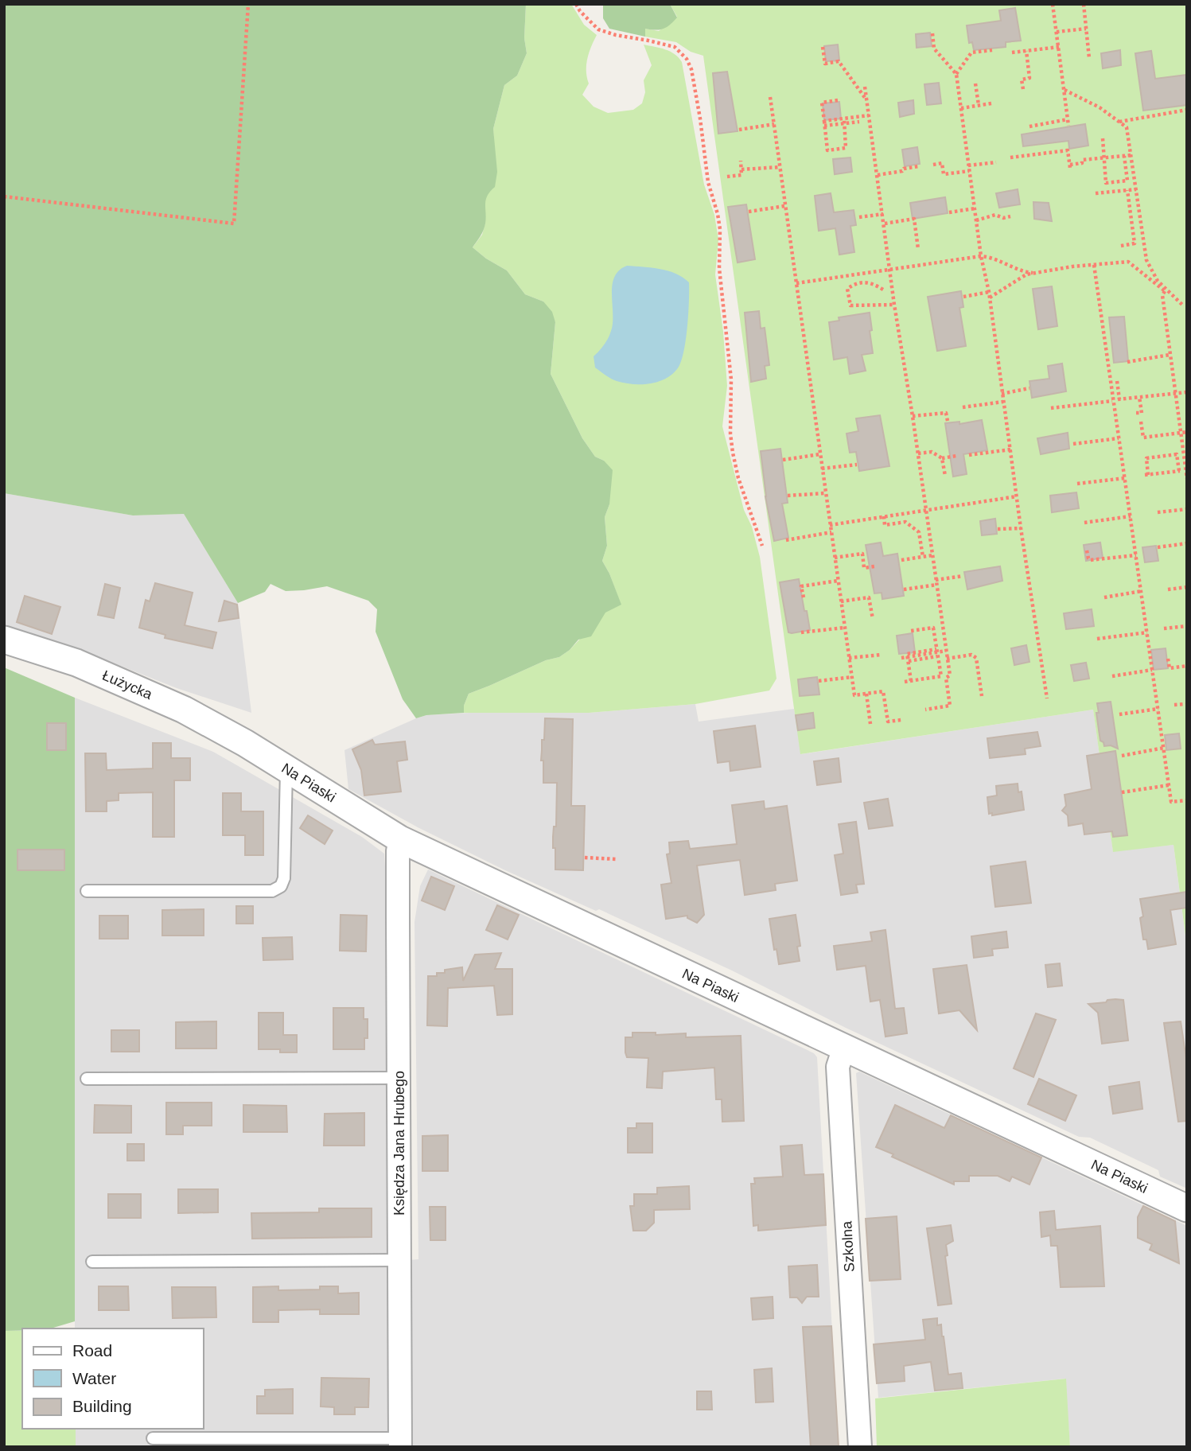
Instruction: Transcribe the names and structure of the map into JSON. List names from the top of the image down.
{
  "streets": {
    "street": [
      "Łużycka",
      "Na Piaski",
      "Księdza Jana Hrubego",
      "Szkolna"
    ]
  },
  "crossings": [
    ["Łużycka", "Na Piaski"],
    ["Na Piaski", "Księdza Jana Hrubego"],
    ["Na Piaski", "Szkolna"]
  ],
  "legend": ["Road", "Water", "Building"]
}
